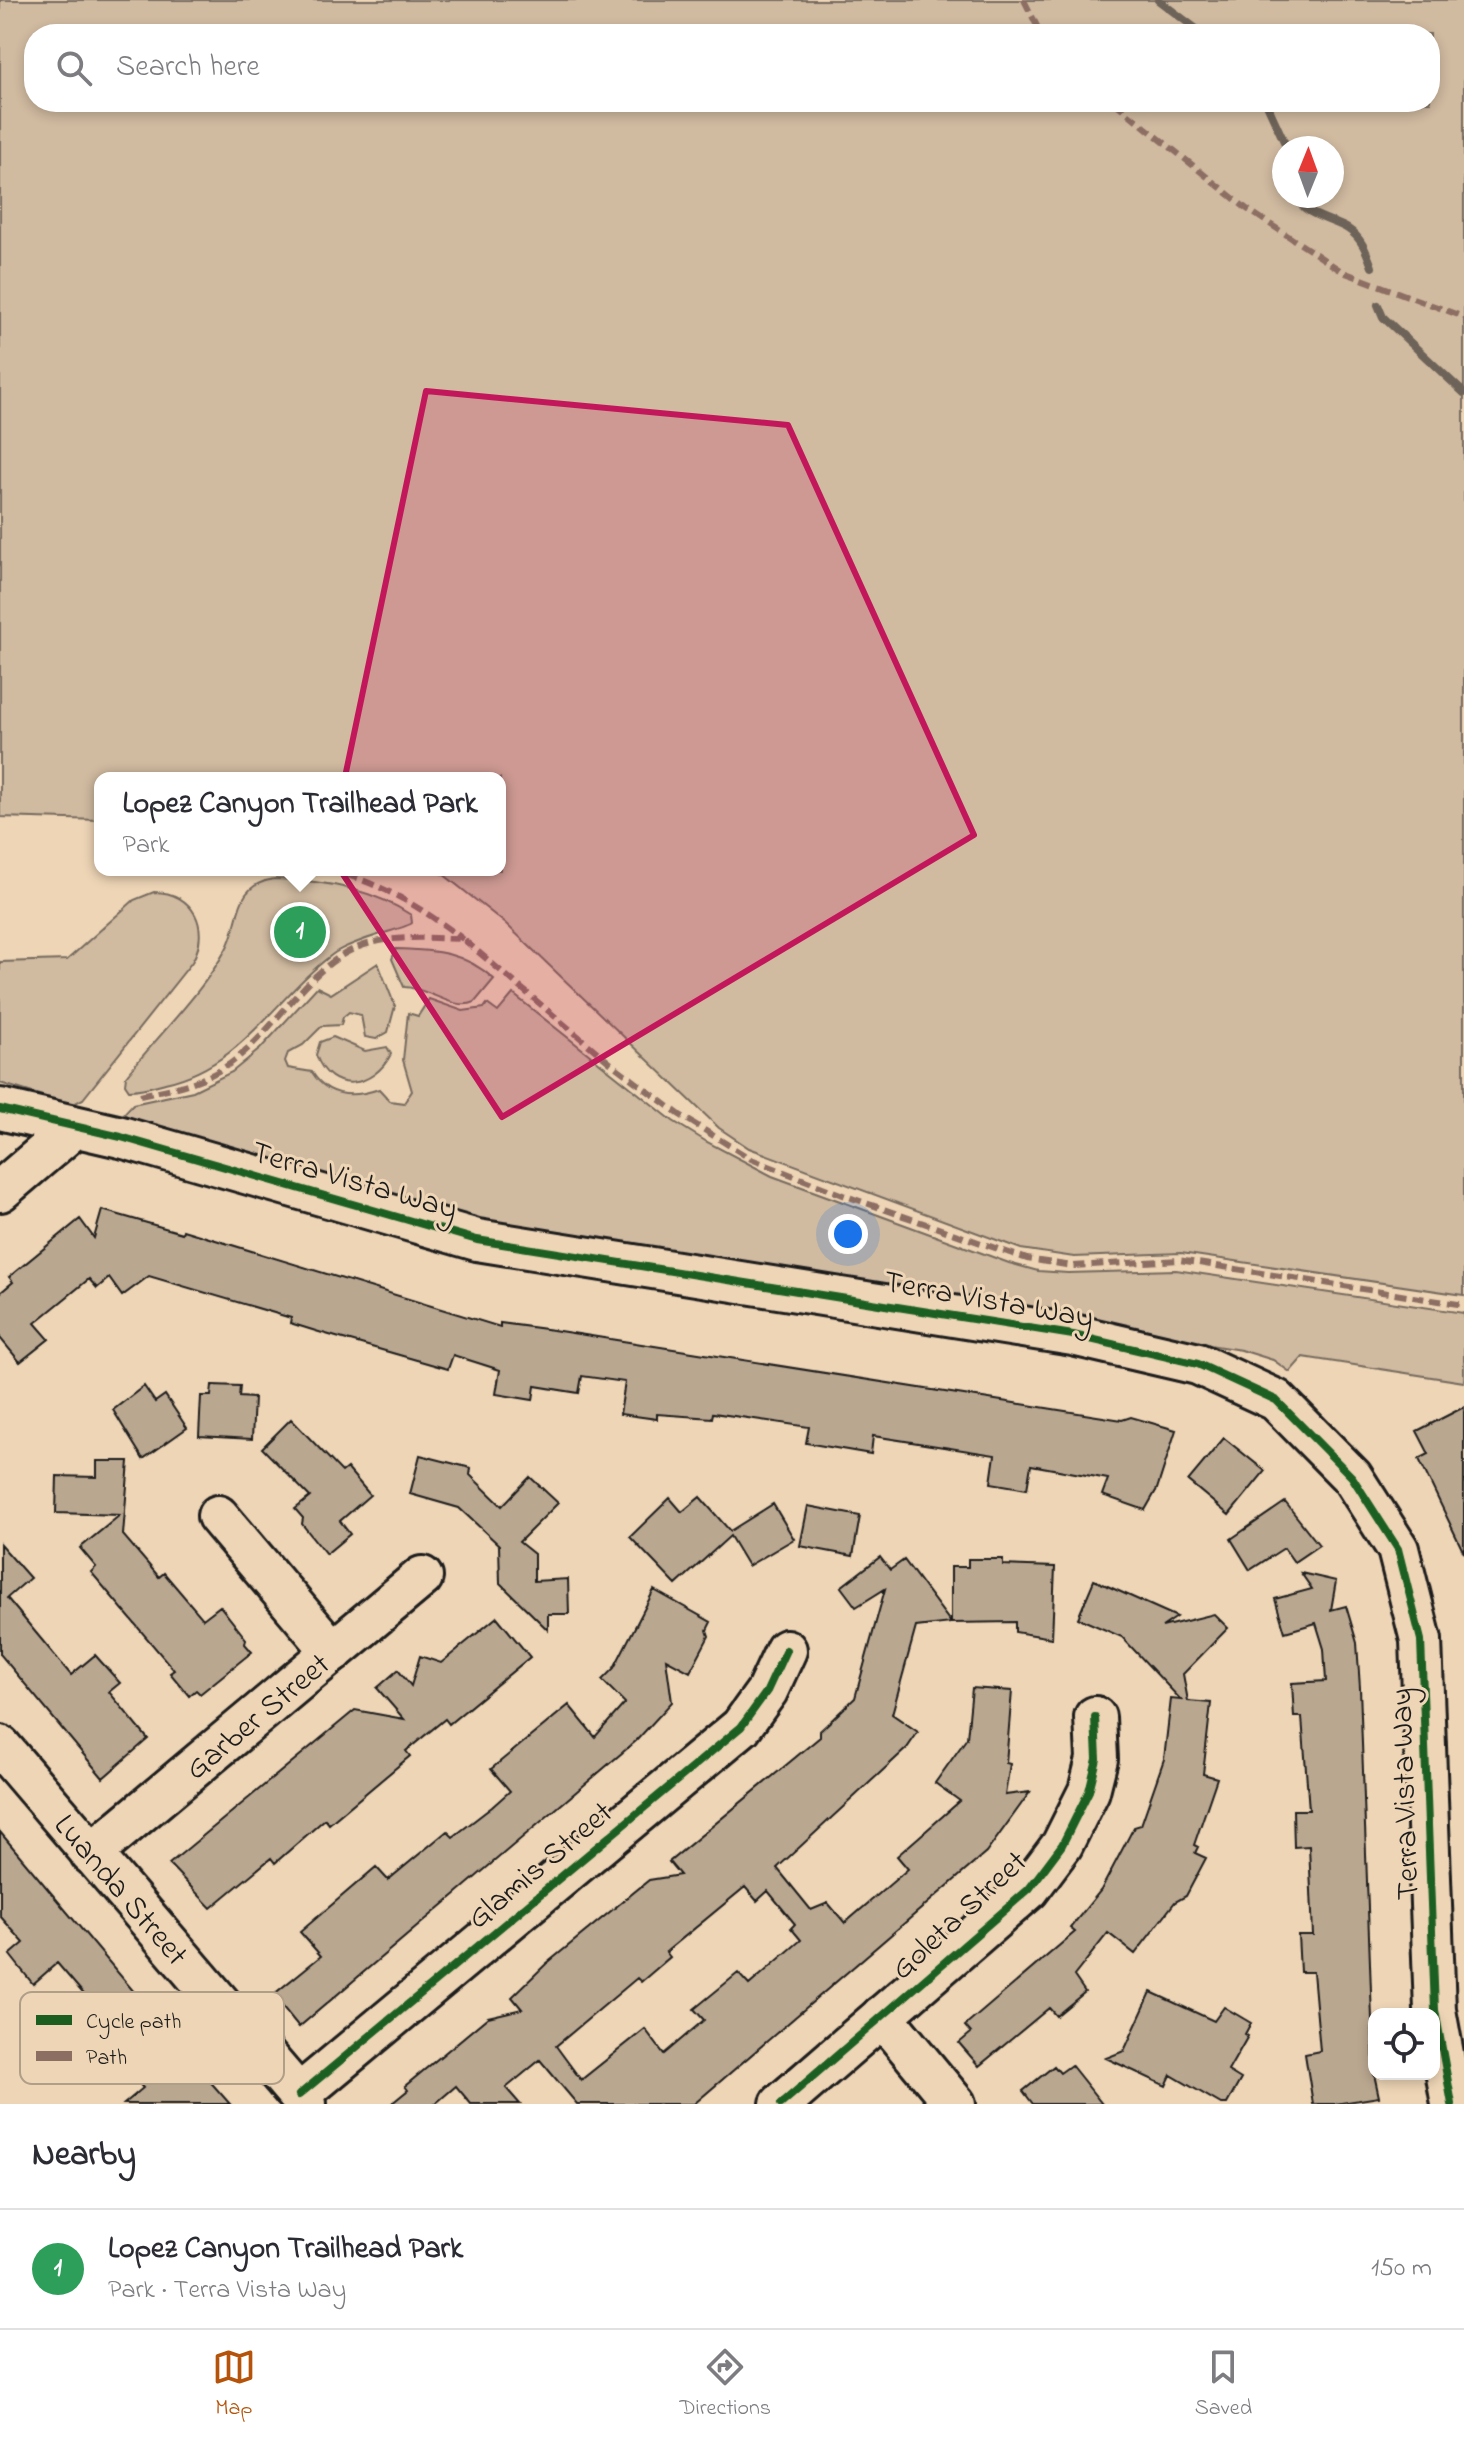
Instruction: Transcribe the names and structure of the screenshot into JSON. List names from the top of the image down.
{
  "streets": {
    "street": [
      "Terra Vista Way",
      "Garber Street",
      "Glamis Street",
      "Luanda Street",
      "Goleta Street"
    ]
  },
  "crossings": [
    ["Garber Street", "Luanda Street"],
    ["Glamis Street", "Luanda Street"]
  ],
  "legend": ["Cycle path", "Path"],
  "north": "top",
  "page": {
    "search": "Search here",
    "popup": ["Lopez Canyon Trailhead Park", "Park"],
    "pins": "1",
    "heading": "Nearby",
    "list": [
      {
        "mark": "1",
        "name": "Lopez Canyon Trailhead Park",
        "note": "Park · Terra Vista Way",
        "value": "150 m"
      }
    ],
    "nav": ["Map", "Directions", "Saved"]
  }
}
